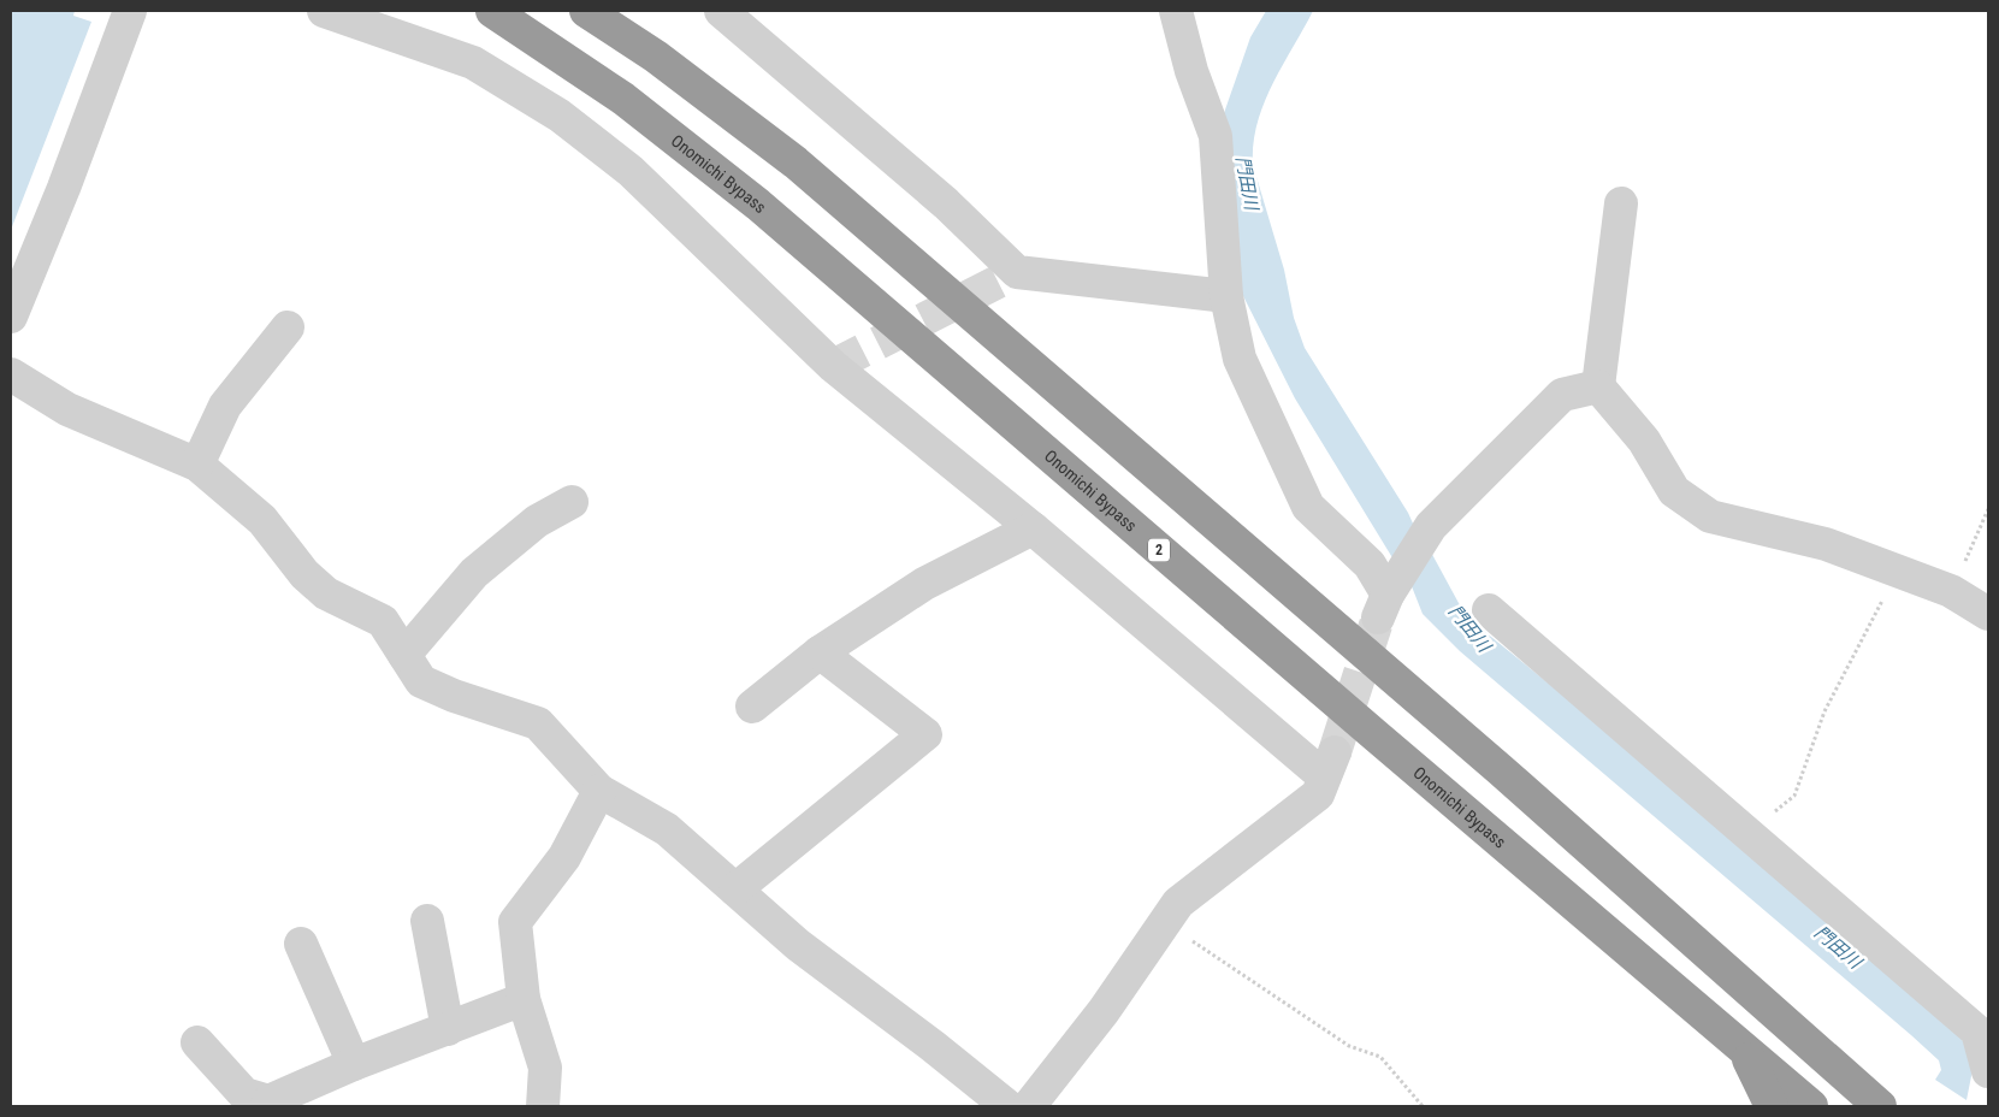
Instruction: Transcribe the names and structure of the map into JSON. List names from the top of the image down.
{
  "streets": {
    "highway": ["Onomichi Bypass", "2"]
  },
  "water": ["門田川"]
}
